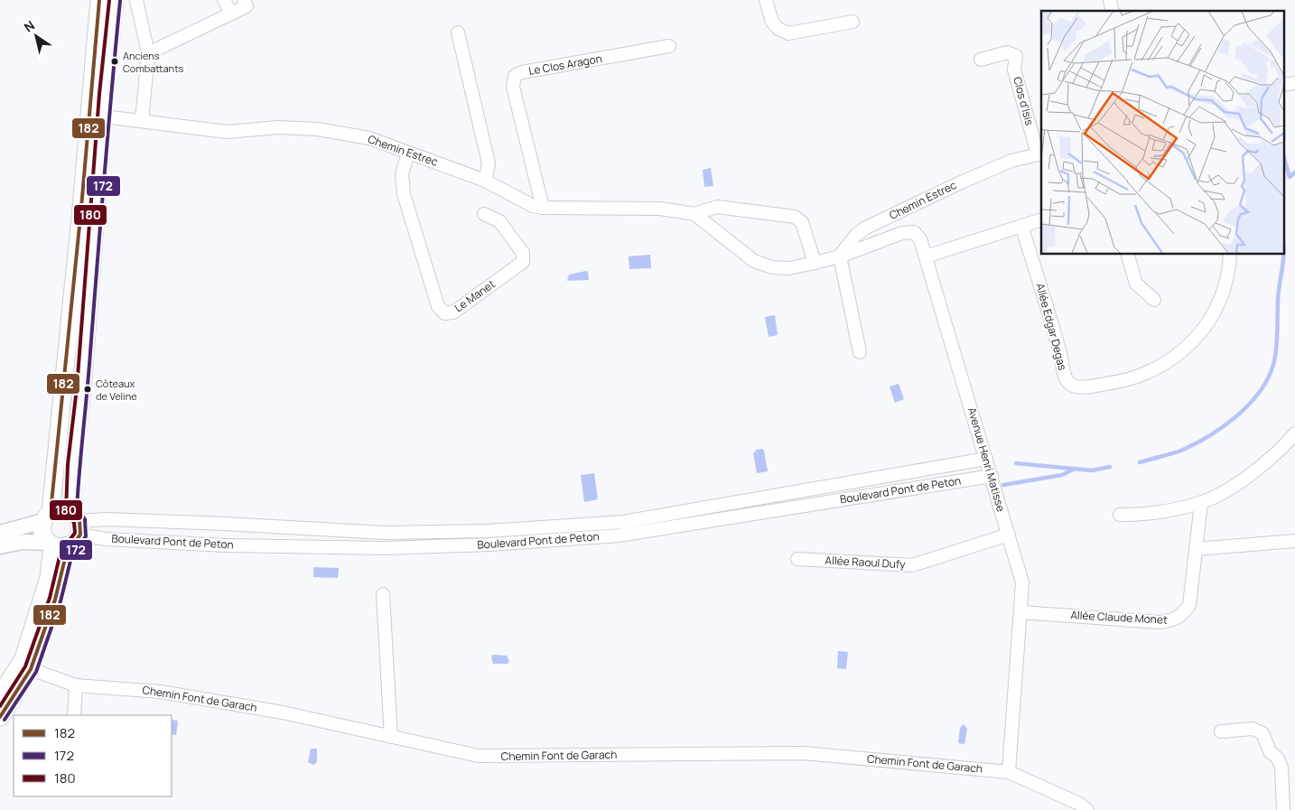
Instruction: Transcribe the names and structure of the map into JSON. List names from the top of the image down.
{
  "streets": {
    "street": [
      "Le Clos Aragon",
      "Clos d'Isis",
      "Chemin Estrec",
      "Le Manet",
      "Allée Edgar Degas",
      "Avenue Henri Matisse",
      "Boulevard Pont de Peton",
      "Allée Raoul Dufy",
      "Allée Claude Monet",
      "Chemin Font de Garach"
    ]
  },
  "crossings": [
    ["Le Clos Aragon", "Chemin Estrec"],
    ["Clos d'Isis", "Chemin Estrec"],
    ["Chemin Estrec", "Le Manet"],
    ["Chemin Estrec", "Avenue Henri Matisse"],
    ["Avenue Henri Matisse", "Boulevard Pont de Peton"],
    ["Avenue Henri Matisse", "Allée Raoul Dufy"],
    ["Avenue Henri Matisse", "Allée Claude Monet"],
    ["Avenue Henri Matisse", "Chemin Font de Garach"]
  ],
  "places": ["Anciens Combattants", "Côteaux de Veline"],
  "lines": ["transit line 182", "transit line 180", "transit line 172"],
  "legend": ["182", "172", "180"],
  "north": "top left"
}
